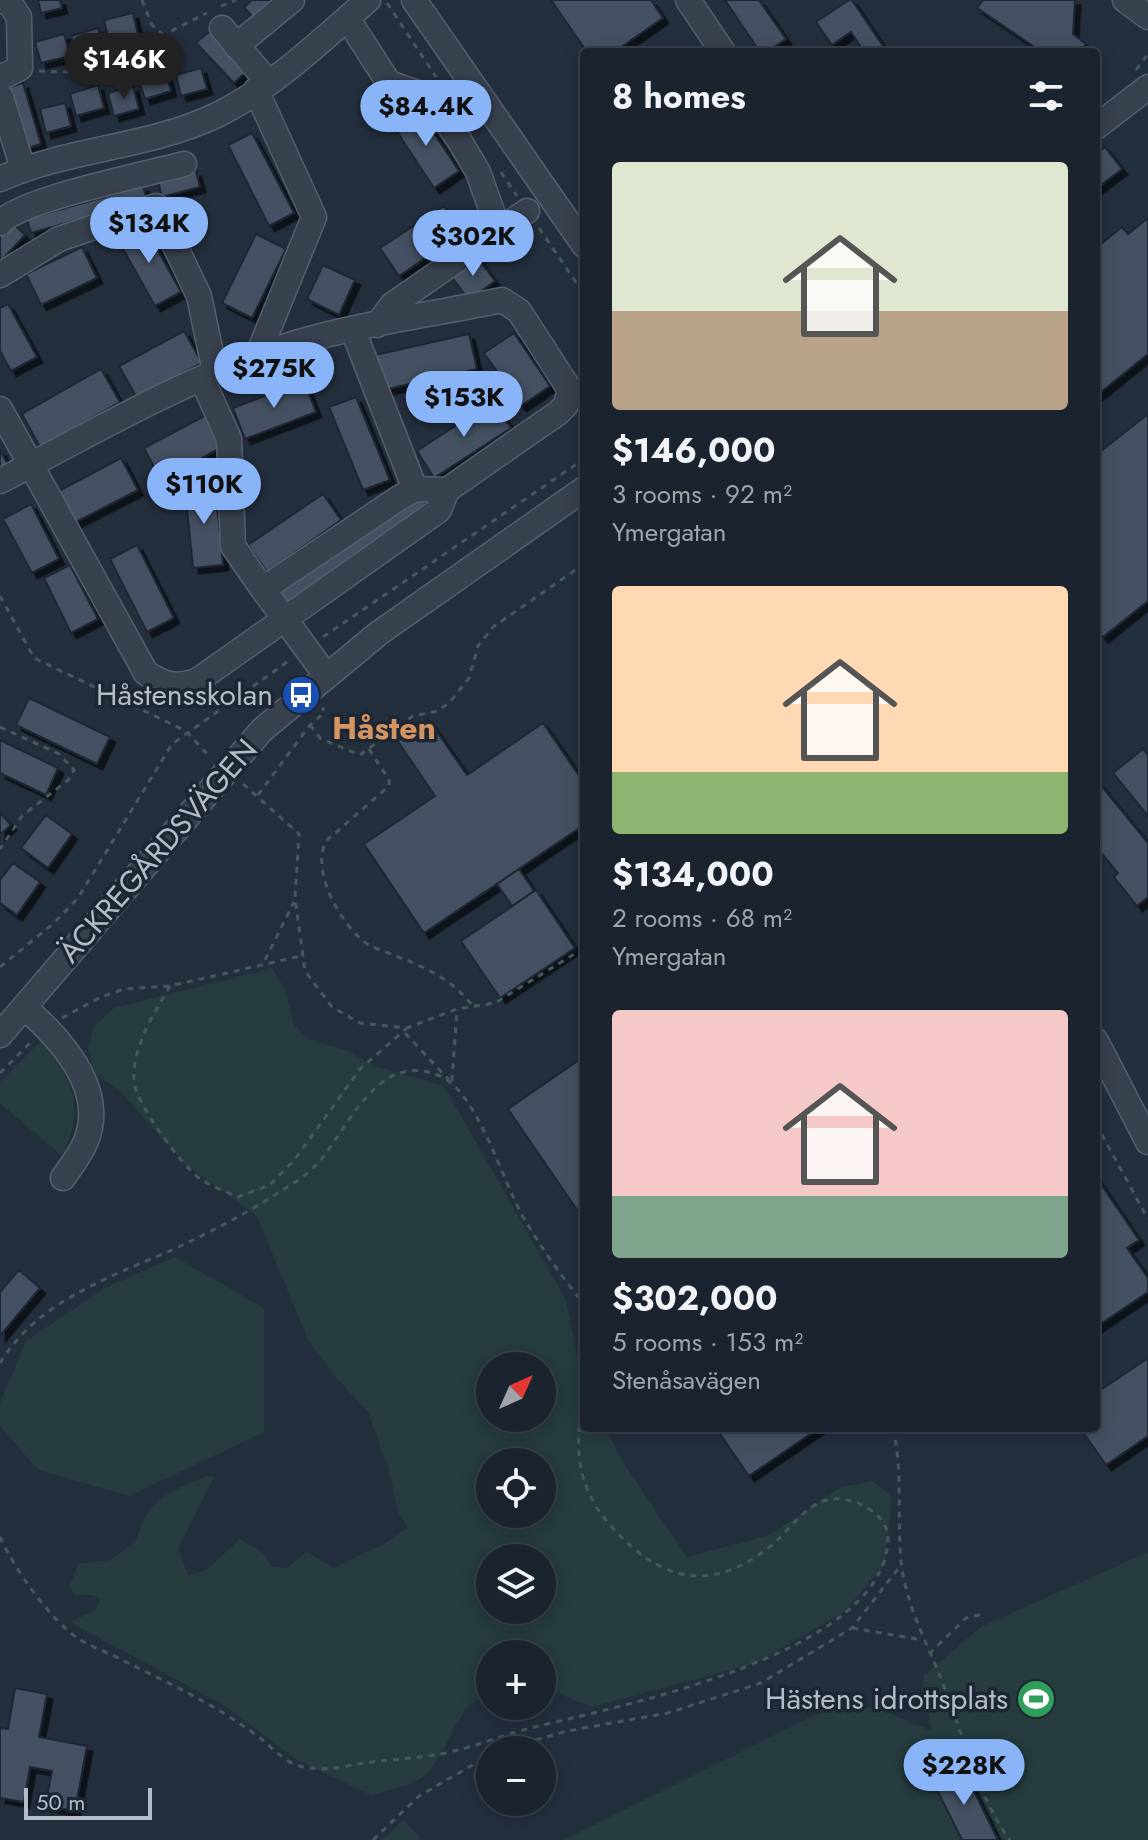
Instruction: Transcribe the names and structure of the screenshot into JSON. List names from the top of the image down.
{
  "streets": {
    "street": ["ÄCKREGÅRDSVÄGEN"]
  },
  "districts": ["Håsten"],
  "places": {
    "bus stop": ["Håstensskolan"],
    "sports": ["Hästens idrottsplats"]
  },
  "scale_bar": "50 m",
  "north": "top right",
  "page": {
    "price": [
      "$146K",
      "$84.4K",
      "$134K",
      "$302K",
      "$275K",
      "$153K",
      "$110K",
      "$228K"
    ],
    "heading": "8 homes",
    "list": [
      {
        "name": "$146,000",
        "note": "3 rooms · 92 m² · Ymergatan"
      },
      {
        "name": "$134,000",
        "note": "2 rooms · 68 m² · Ymergatan"
      },
      {
        "name": "$302,000",
        "note": "5 rooms · 153 m² · Stenåsavägen"
      }
    ],
    "map_buttons": ["+", "−"],
    "scale": "50 m"
  }
}
